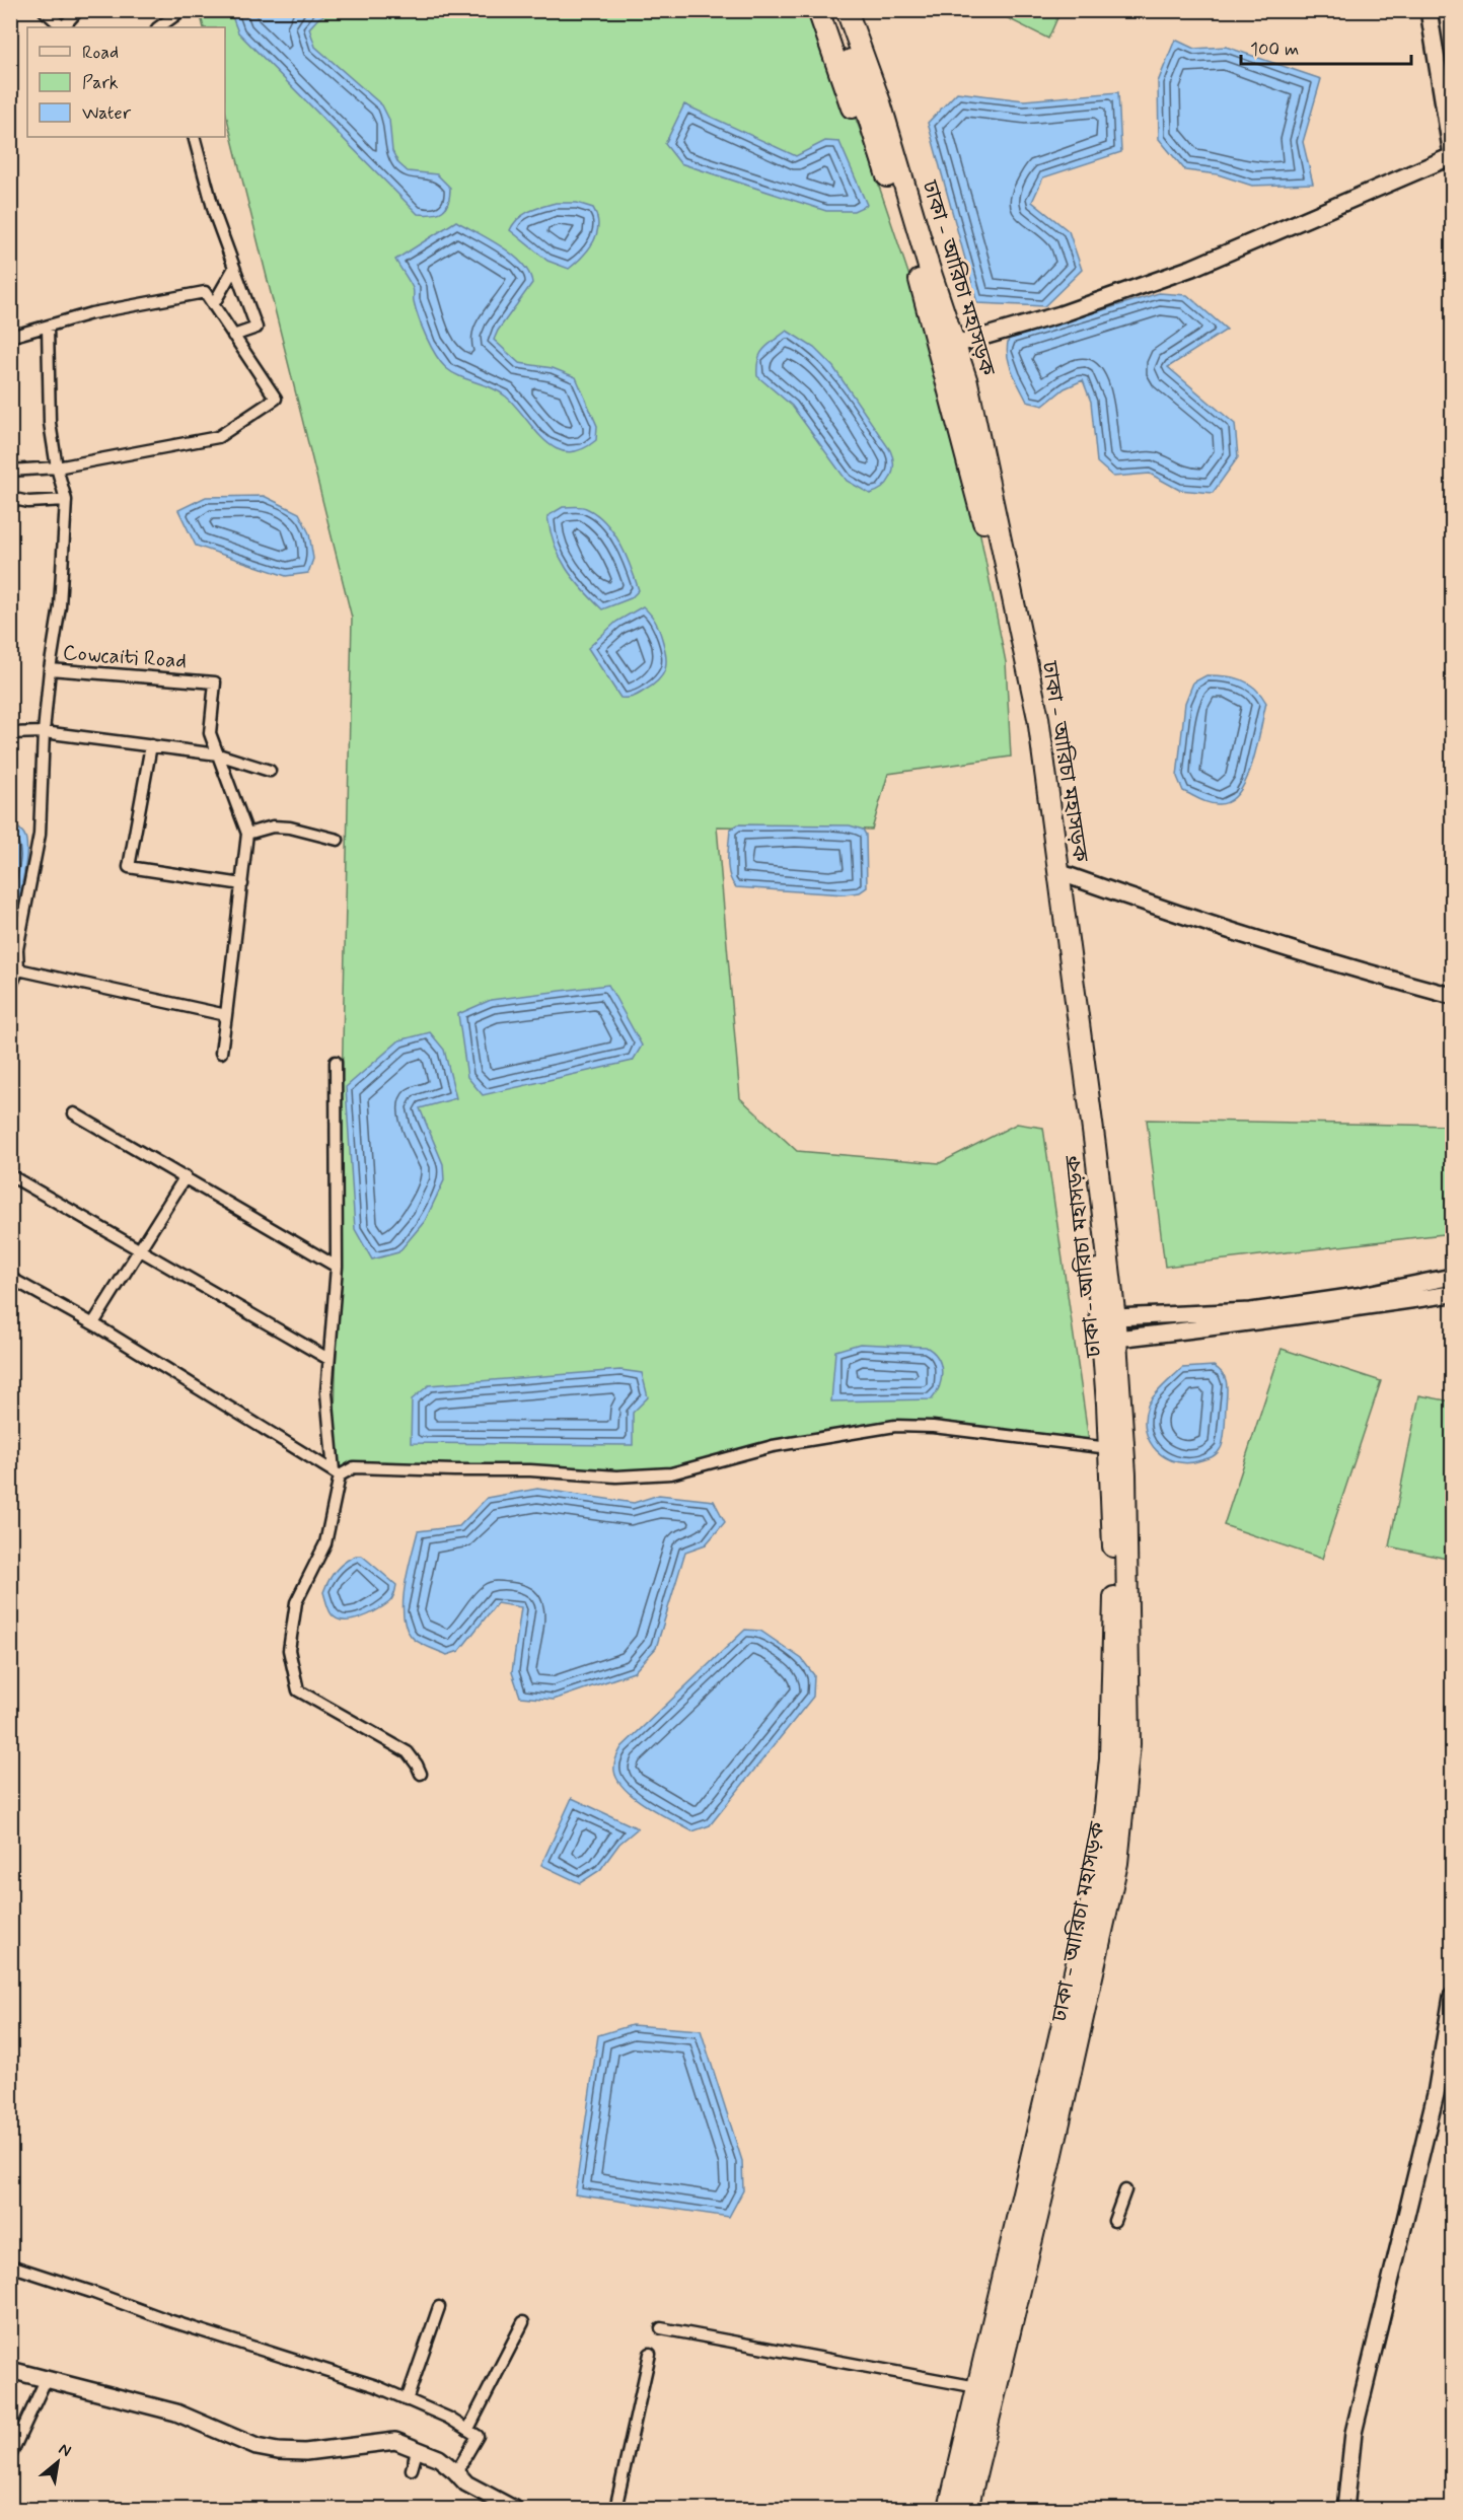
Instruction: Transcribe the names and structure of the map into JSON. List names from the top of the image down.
{
  "streets": {
    "highway": ["ঢাকা - আরিচা মহাসড়ক"],
    "street": ["Cowcaiti Road"]
  },
  "legend": ["Road", "Park", "Water"],
  "scale_bar": "100 m",
  "north": "top right"
}
